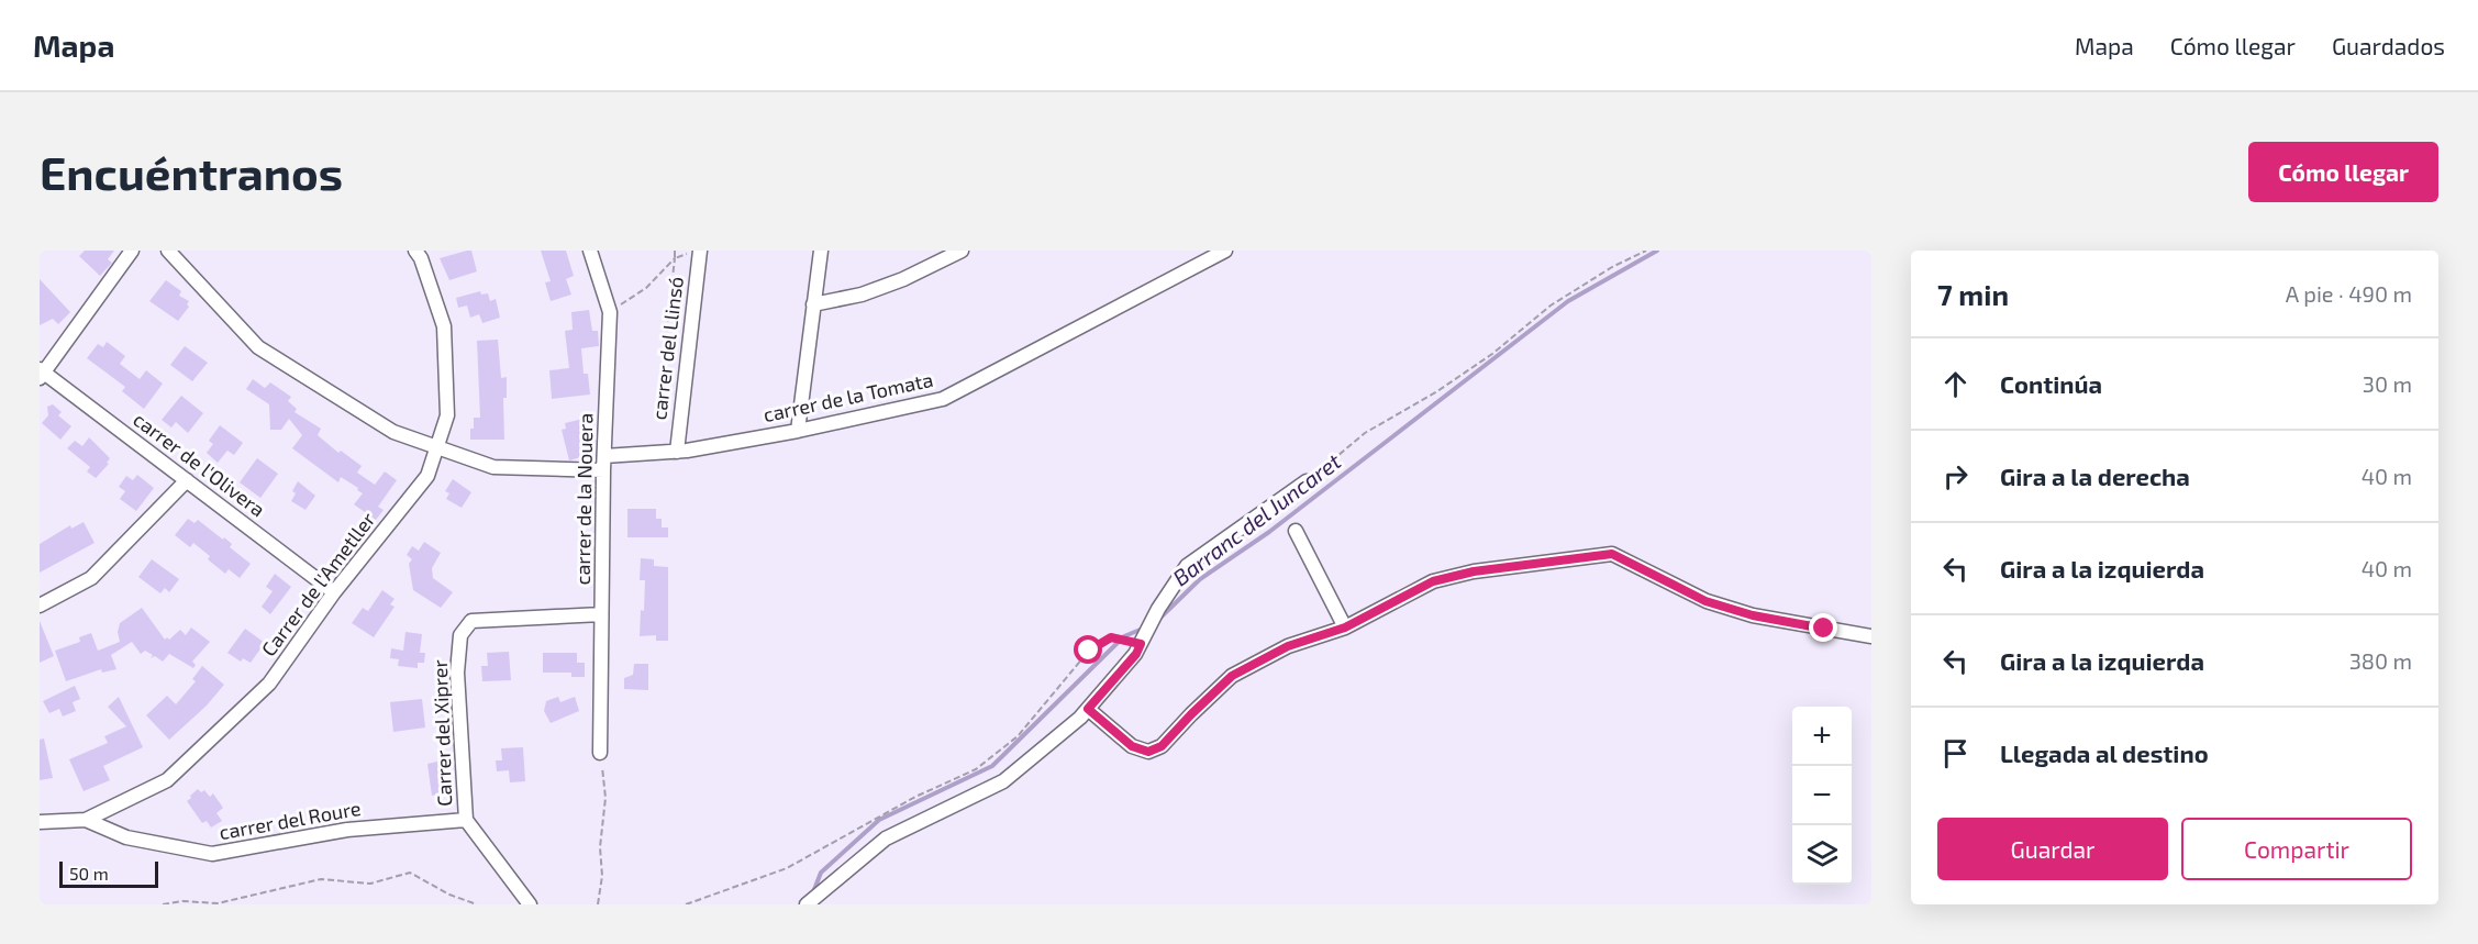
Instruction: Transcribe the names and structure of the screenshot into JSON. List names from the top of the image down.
{
  "streets": {
    "street": [
      "carrer del Llinsó",
      "carrer de la Tomata",
      "carrer de l'Olivera",
      "carrer de la Nouera",
      "Carrer de l'Ametller",
      "Carrer del Xiprer",
      "carrer del Roure"
    ]
  },
  "crossings": [
    ["carrer del Llinsó", "carrer de la Tomata"],
    ["carrer de la Tomata", "carrer de la Nouera"],
    ["carrer de la Tomata", "Carrer de l'Ametller"],
    ["carrer de l'Olivera", "Carrer de l'Ametller"],
    ["carrer de la Nouera", "Carrer del Xiprer"],
    ["Carrer de l'Ametller", "carrer del Roure"],
    ["Carrer del Xiprer", "carrer del Roure"]
  ],
  "water": ["Barranc del Juncaret"],
  "scale_bar": "50 m",
  "page": {
    "header": "Mapa",
    "nav": ["Mapa", "Cómo llegar", "Guardados"],
    "buttons": [
      "Cómo llegar",
      ["Guardar", "Compartir"]
    ],
    "title": "Encuéntranos",
    "heading": ["7 min", "A pie · 490 m"],
    "list": [
      ["Continúa", "30 m"],
      ["Gira a la derecha", "40 m"],
      ["Gira a la izquierda", "40 m"],
      ["Gira a la izquierda", "380 m"],
      "Llegada al destino"
    ],
    "map_buttons": ["+", "−"],
    "scale": "50 m"
  }
}
